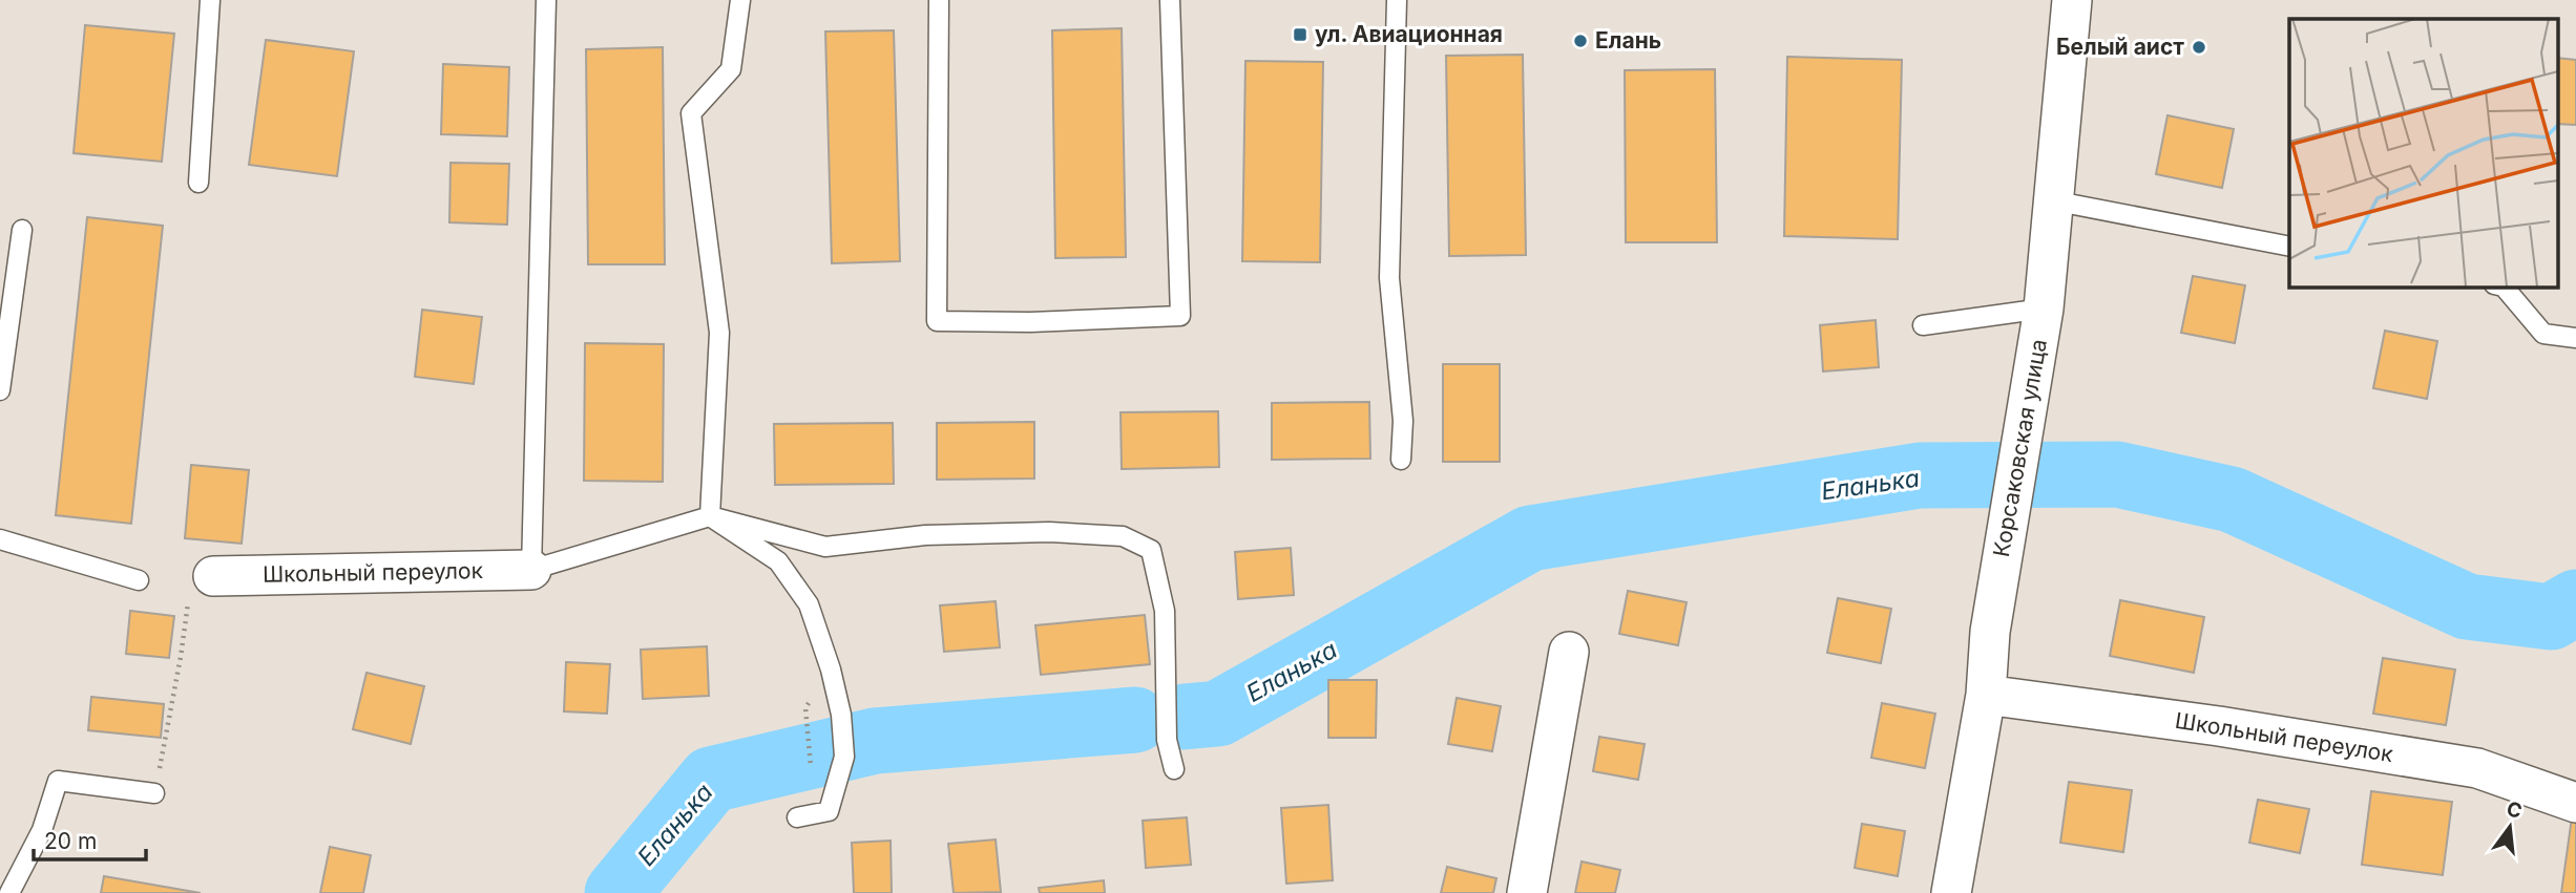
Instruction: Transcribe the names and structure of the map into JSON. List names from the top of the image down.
{
  "streets": {
    "street": ["Корсаковская улица", "Школьный переулок"]
  },
  "crossings": [
    ["Корсаковская улица", "Школьный переулок"]
  ],
  "water": ["Еланька"],
  "places": {
    "transit": ["ул. Авиационная"],
    "other": ["Елань", "Белый аист"]
  },
  "scale_bar": "20 m",
  "north": "top"
}
